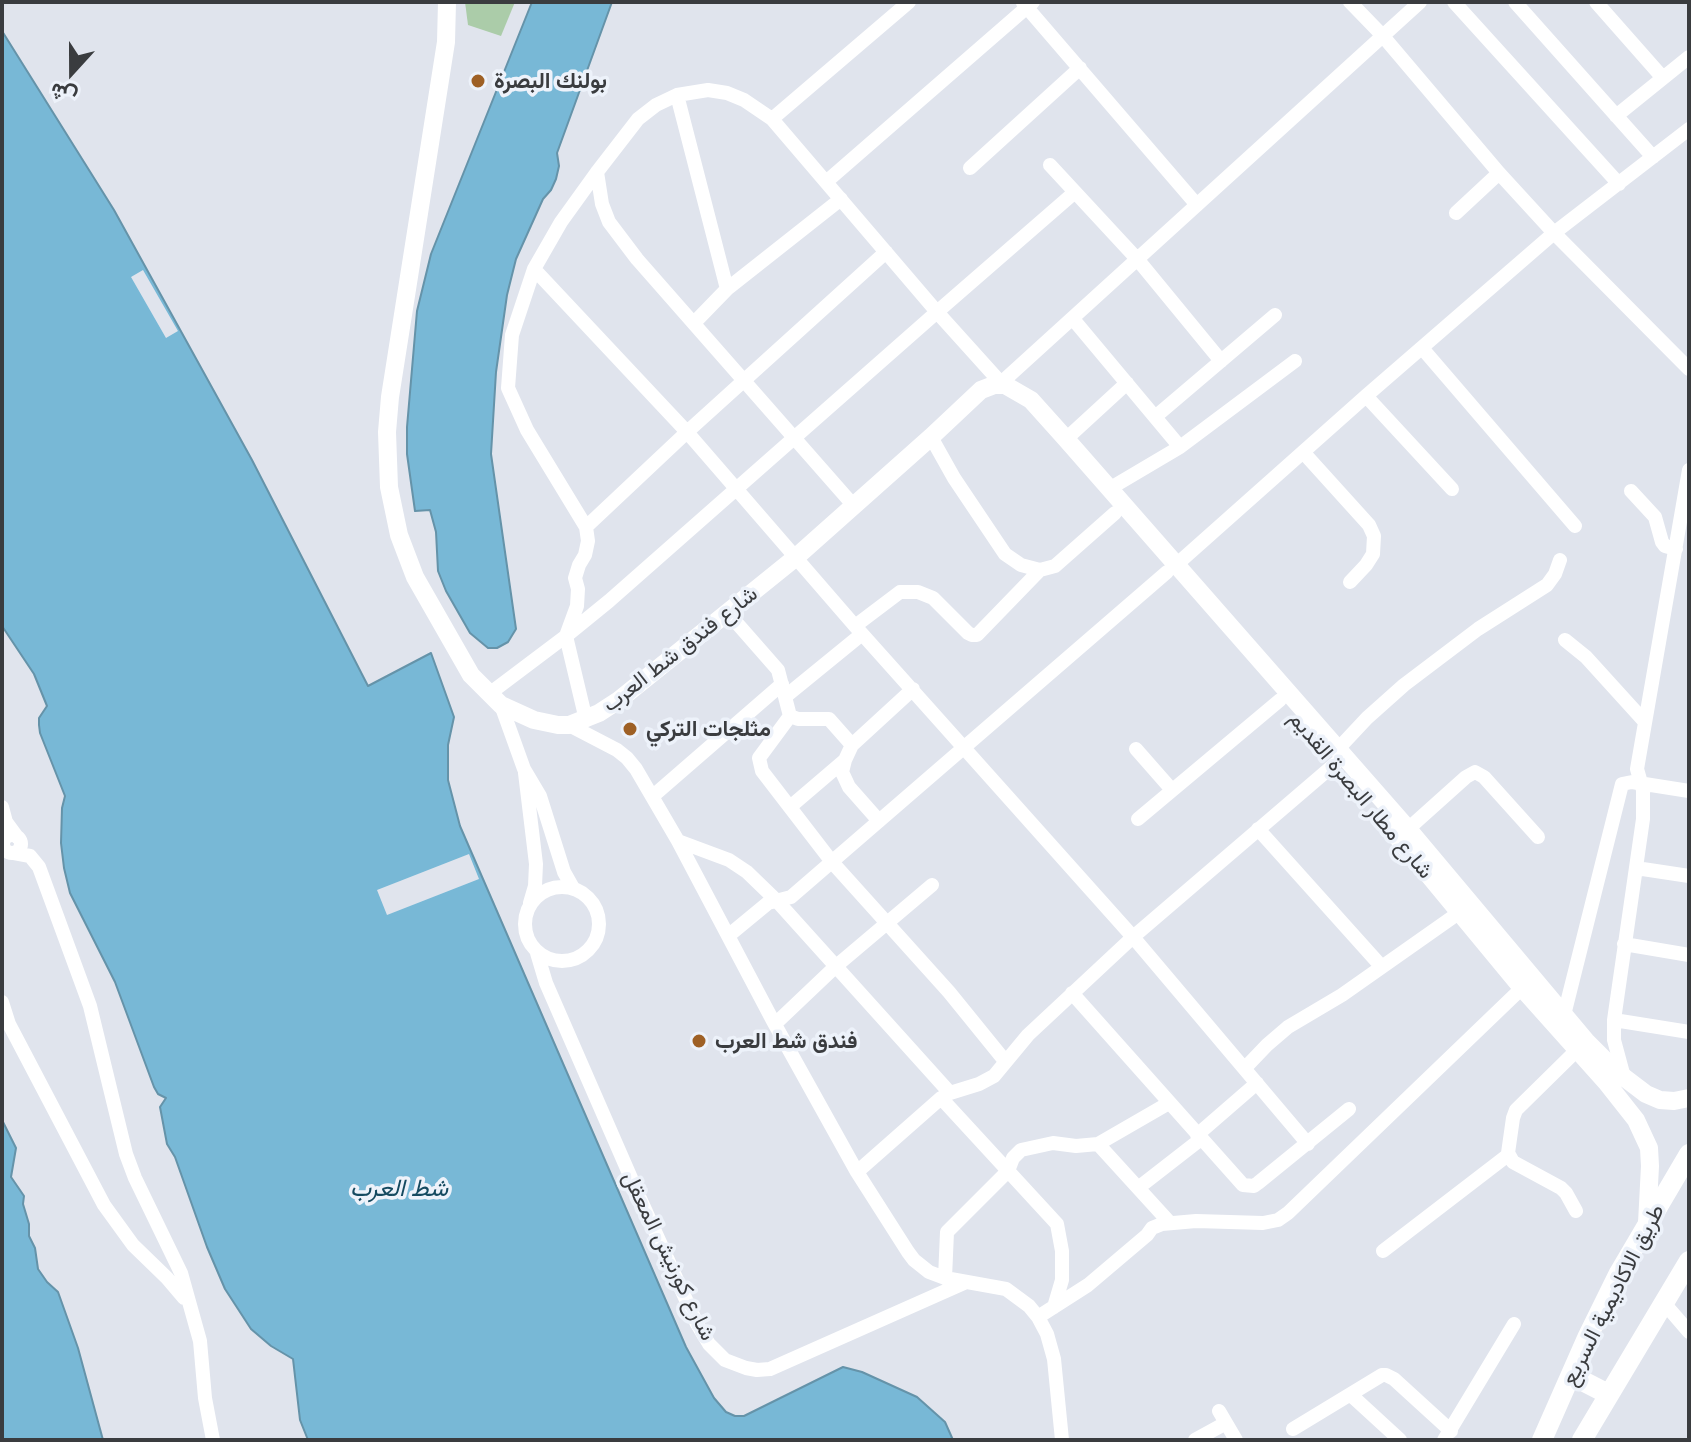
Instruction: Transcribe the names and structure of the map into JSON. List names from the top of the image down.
{
  "streets": {
    "highway": ["طريق الاكاديمية السريع"],
    "main road": ["شارع فندق شط العرب", "شارع مطار البصرة القديم"],
    "street": ["شارع كورنيش المعقل"]
  },
  "crossings": [
    ["شارع فندق شط العرب", "شارع مطار البصرة القديم"],
    ["شارع مطار البصرة القديم", "طريق الاكاديمية السريع"]
  ],
  "water": ["شط العرب"],
  "places": ["بولنك البصرة", "مثلجات التركي", "فندق شط العرب"],
  "north": "bottom"
}
